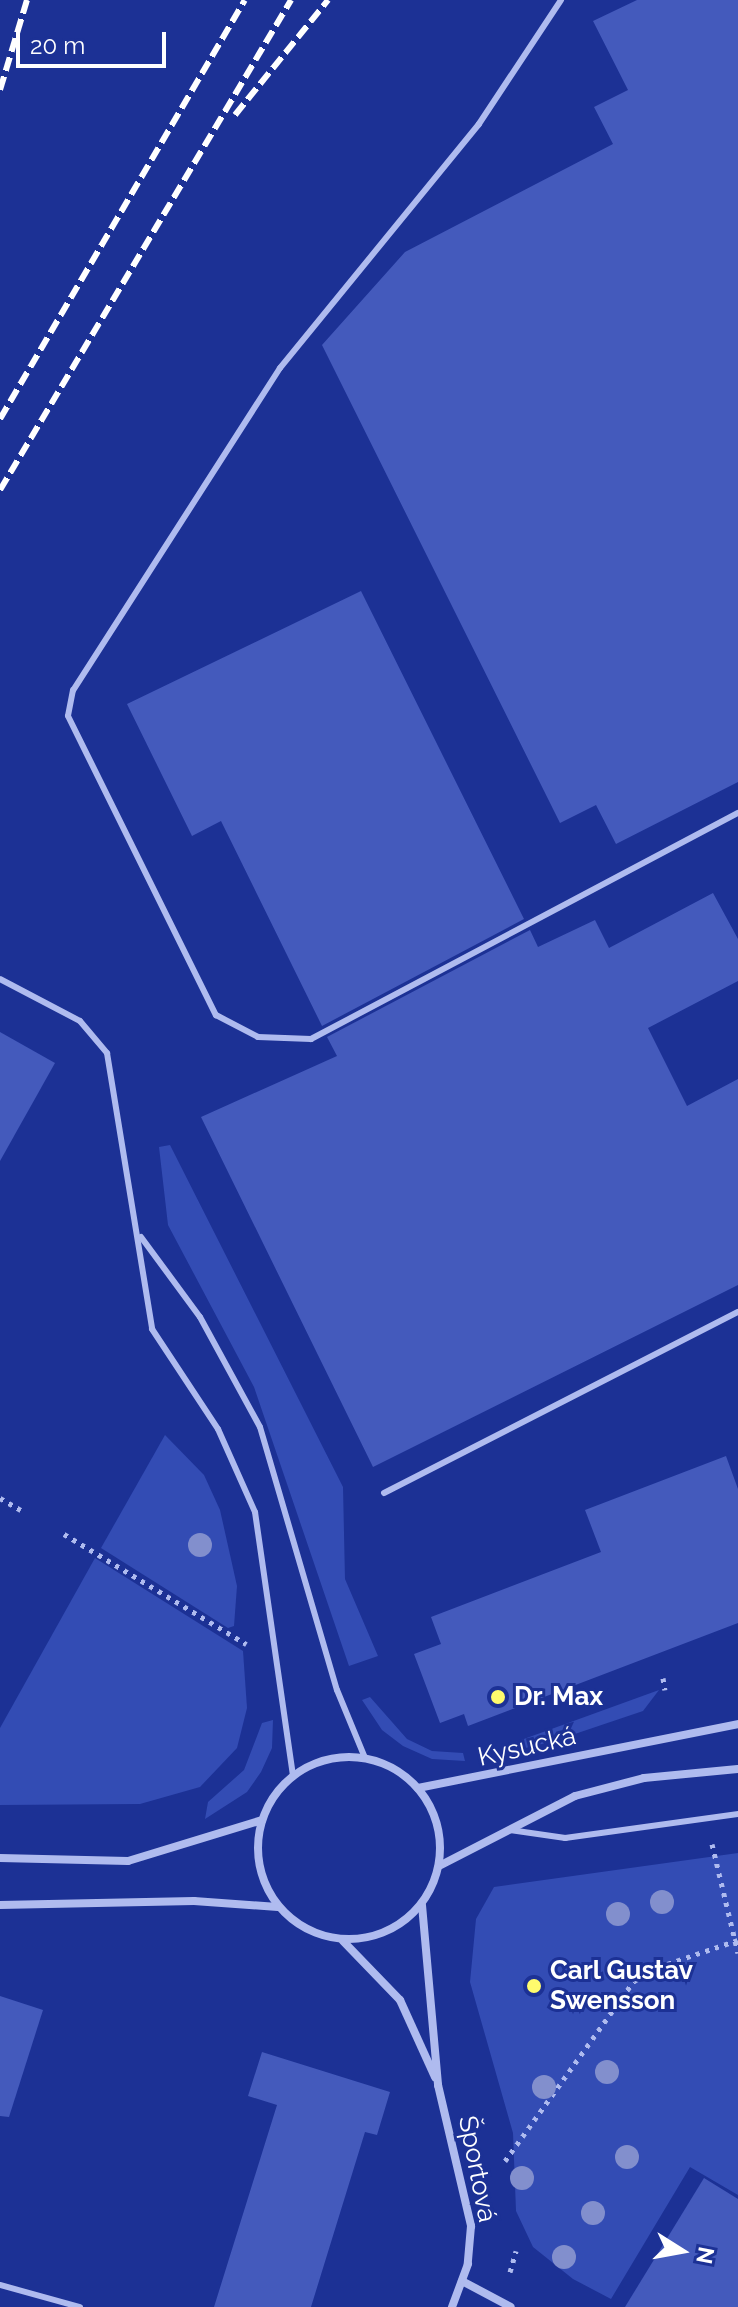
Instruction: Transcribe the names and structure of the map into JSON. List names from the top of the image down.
{
  "streets": {
    "street": ["Kysucká", "Športová"]
  },
  "crossings": [
    ["Kysucká", "Športová"]
  ],
  "places": ["Dr. Max", "Carl Gustav Swensson"],
  "scale_bar": "20 m",
  "north": "right"
}
